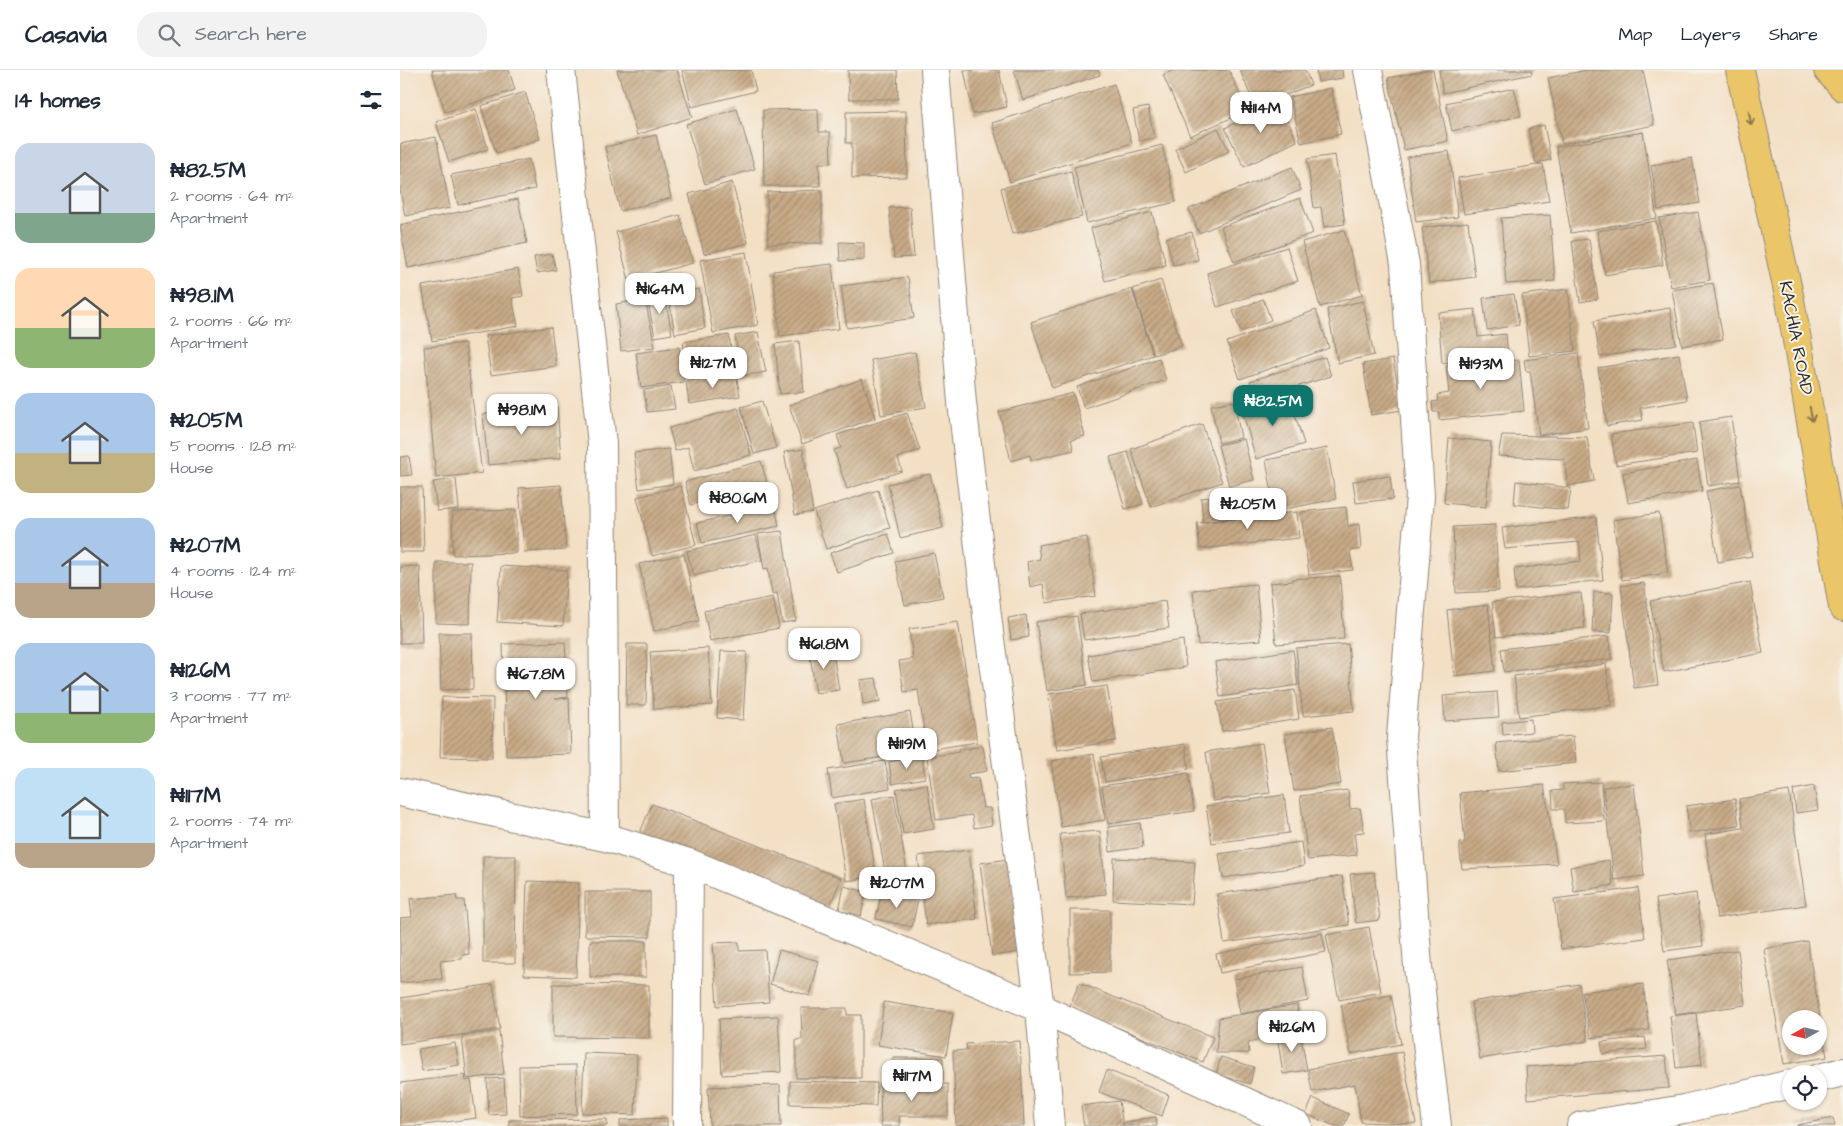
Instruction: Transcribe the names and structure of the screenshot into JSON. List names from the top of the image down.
{
  "streets": {
    "main road": ["KACHIA ROAD"]
  },
  "one_way": ["KACHIA ROAD"],
  "north": "left",
  "page": {
    "header": "Casavia",
    "search": "Search here",
    "nav": ["Map", "Layers", "Share"],
    "heading": "14 homes",
    "price": [
      "₦114M",
      "₦164M",
      "₦127M",
      "₦193M",
      "₦82.5M",
      "₦98.1M",
      "₦80.6M",
      "₦205M",
      "₦61.8M",
      "₦67.8M",
      "₦119M",
      "₦207M",
      "₦126M",
      "₦117M"
    ],
    "list": [
      {
        "name": "₦82.5M",
        "note": "2 rooms · 64 m² · Apartment"
      },
      {
        "name": "₦98.1M",
        "note": "2 rooms · 66 m² · Apartment"
      },
      {
        "name": "₦205M",
        "note": "5 rooms · 128 m² · House"
      },
      {
        "name": "₦207M",
        "note": "4 rooms · 124 m² · House"
      },
      {
        "name": "₦126M",
        "note": "3 rooms · 77 m² · Apartment"
      },
      {
        "name": "₦117M",
        "note": "2 rooms · 74 m² · Apartment"
      }
    ]
  }
}
